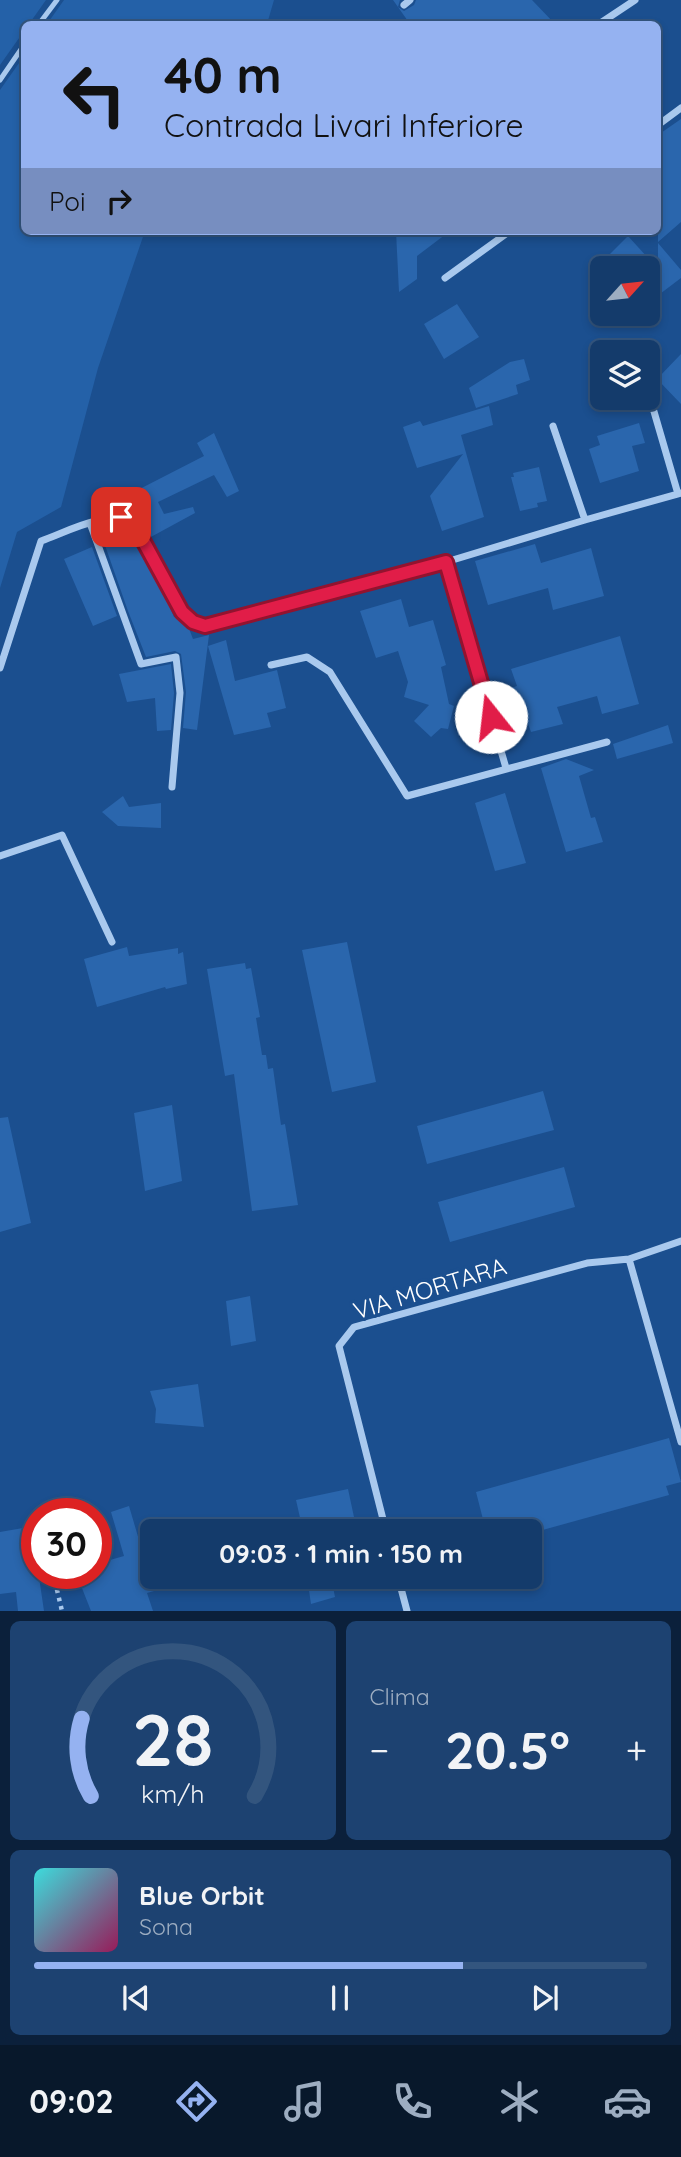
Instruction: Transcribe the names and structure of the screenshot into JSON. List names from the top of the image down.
{
  "streets": {
    "street": ["VIA MORTARA"]
  },
  "north": "top right",
  "page": {
    "turn": ["40 m", "Contrada Livari Inferiore"],
    "then": "Poi",
    "limit": "30",
    "trip": "09:03 · 1 min · 150 m",
    "tile": "Clima",
    "heat": ["−", "20.5°", "+"],
    "song": ["Blue Orbit", "Sona"],
    "tabs": "09:02",
    "gauge": ["28", "km/h"]
  }
}
